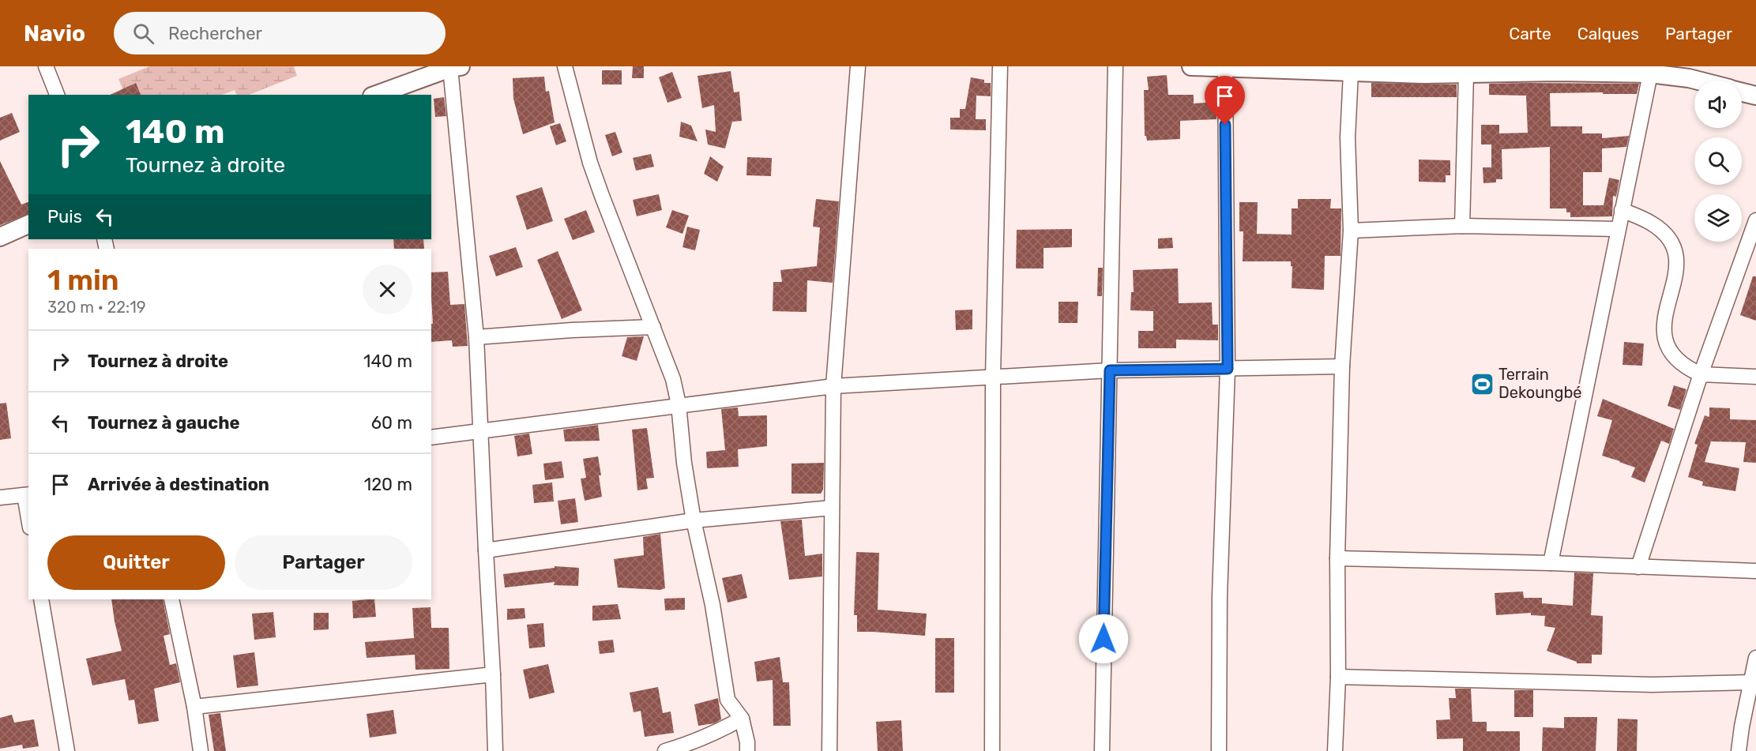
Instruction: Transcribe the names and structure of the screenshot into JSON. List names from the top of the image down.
{
  "places": {
    "sports": ["Terrain Dekoungbé"]
  },
  "page": {
    "header": "Navio",
    "search": "Rechercher",
    "nav": ["Carte", "Calques", "Partager"],
    "turn": ["140 m", "Tournez à droite"],
    "then": "Puis",
    "heading": ["1 min", "320 m · 22:19"],
    "list": [
      {
        "name": "Tournez à droite",
        "value": "140 m"
      },
      {
        "name": "Tournez à gauche",
        "value": "60 m"
      },
      {
        "name": "Arrivée à destination",
        "value": "120 m"
      }
    ],
    "buttons": ["Quitter", "Partager"]
  }
}
